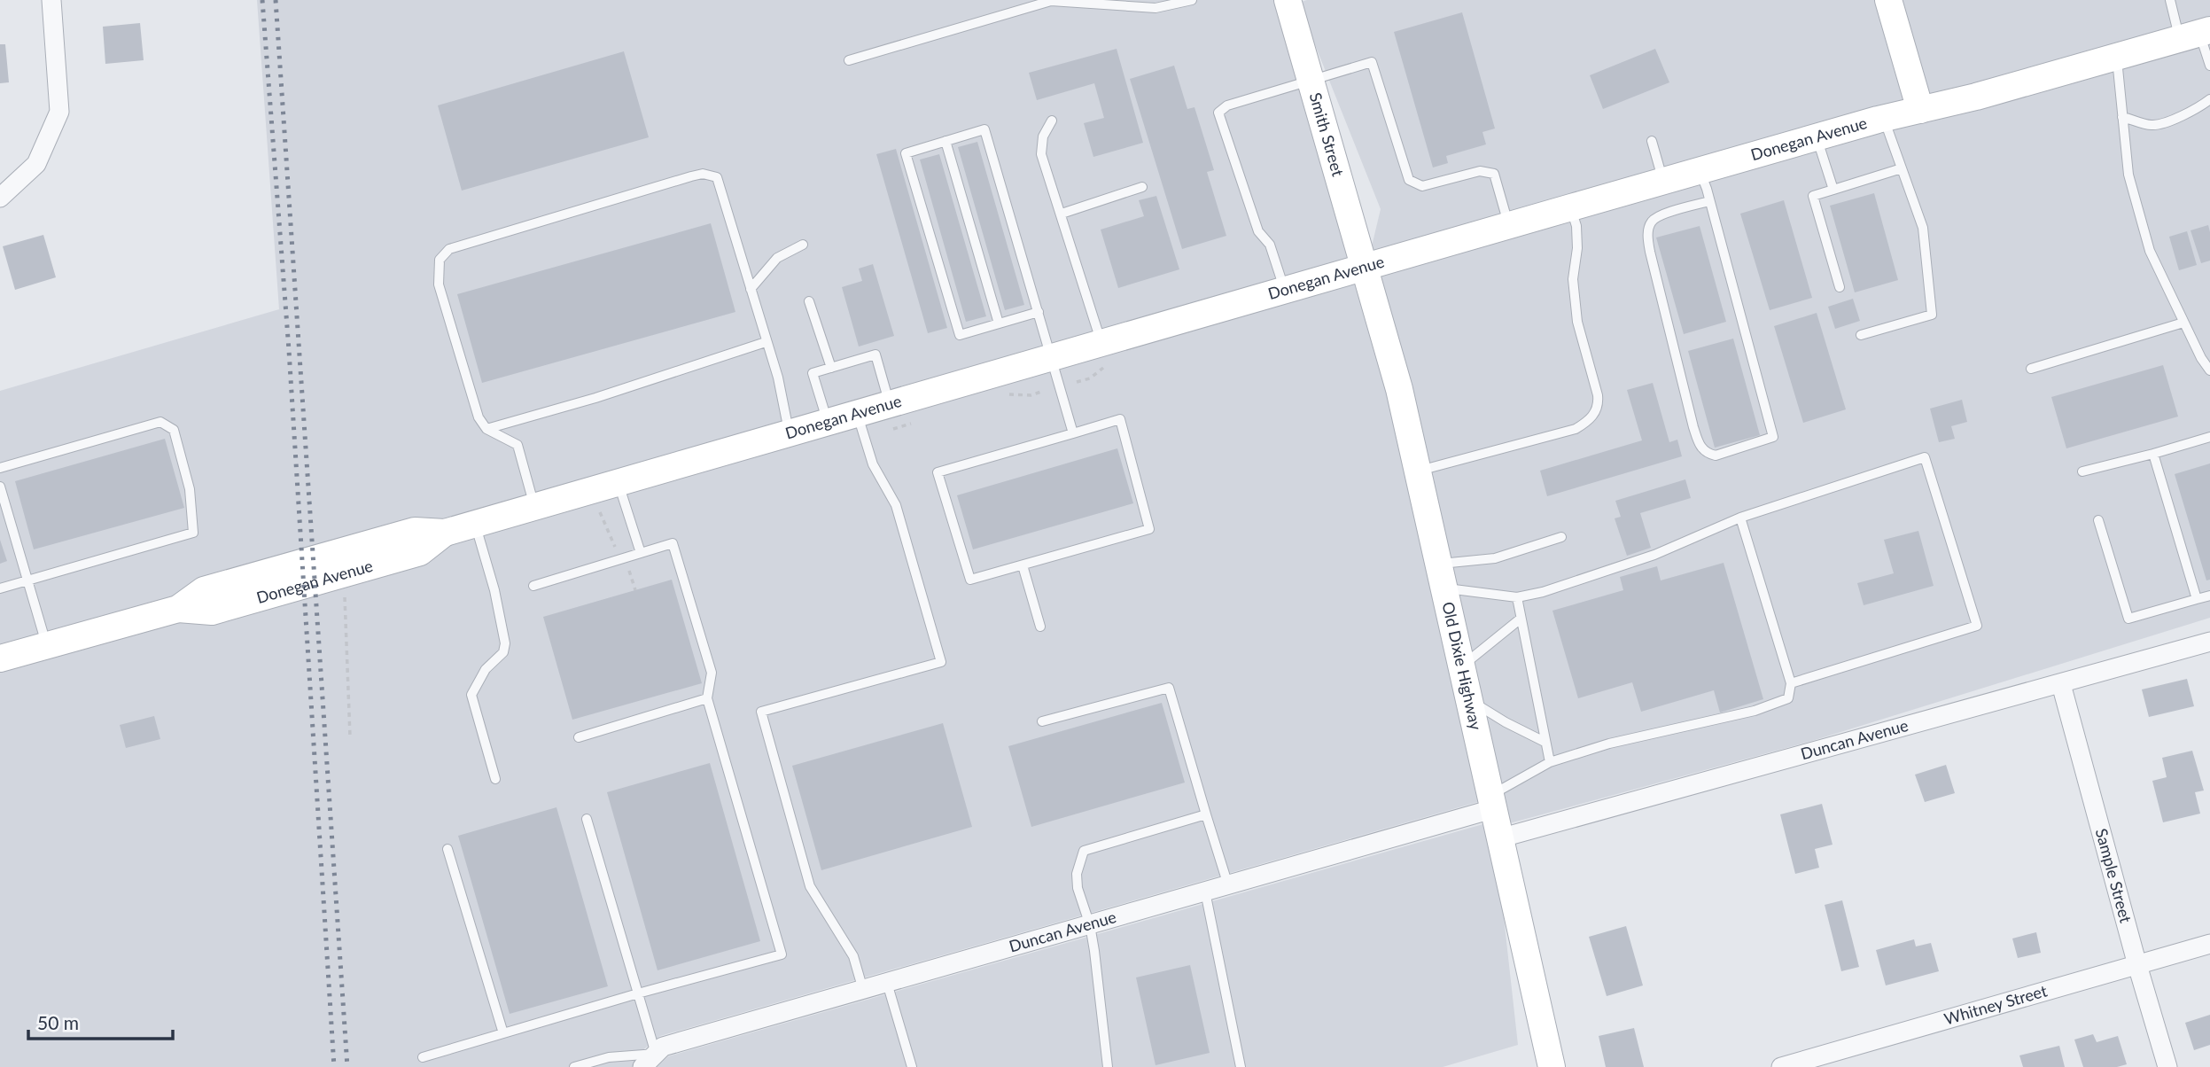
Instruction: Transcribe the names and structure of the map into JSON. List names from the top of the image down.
{
  "streets": {
    "street": [
      "Smith Street",
      "Donegan Avenue",
      "Old Dixie Highway",
      "Duncan Avenue",
      "Sample Street",
      "Whitney Street"
    ]
  },
  "crossings": [
    ["Smith Street", "Donegan Avenue"],
    ["Smith Street", "Old Dixie Highway"],
    ["Donegan Avenue", "Old Dixie Highway"],
    ["Old Dixie Highway", "Duncan Avenue"],
    ["Duncan Avenue", "Sample Street"],
    ["Sample Street", "Whitney Street"]
  ],
  "scale_bar": "50 m"
}
